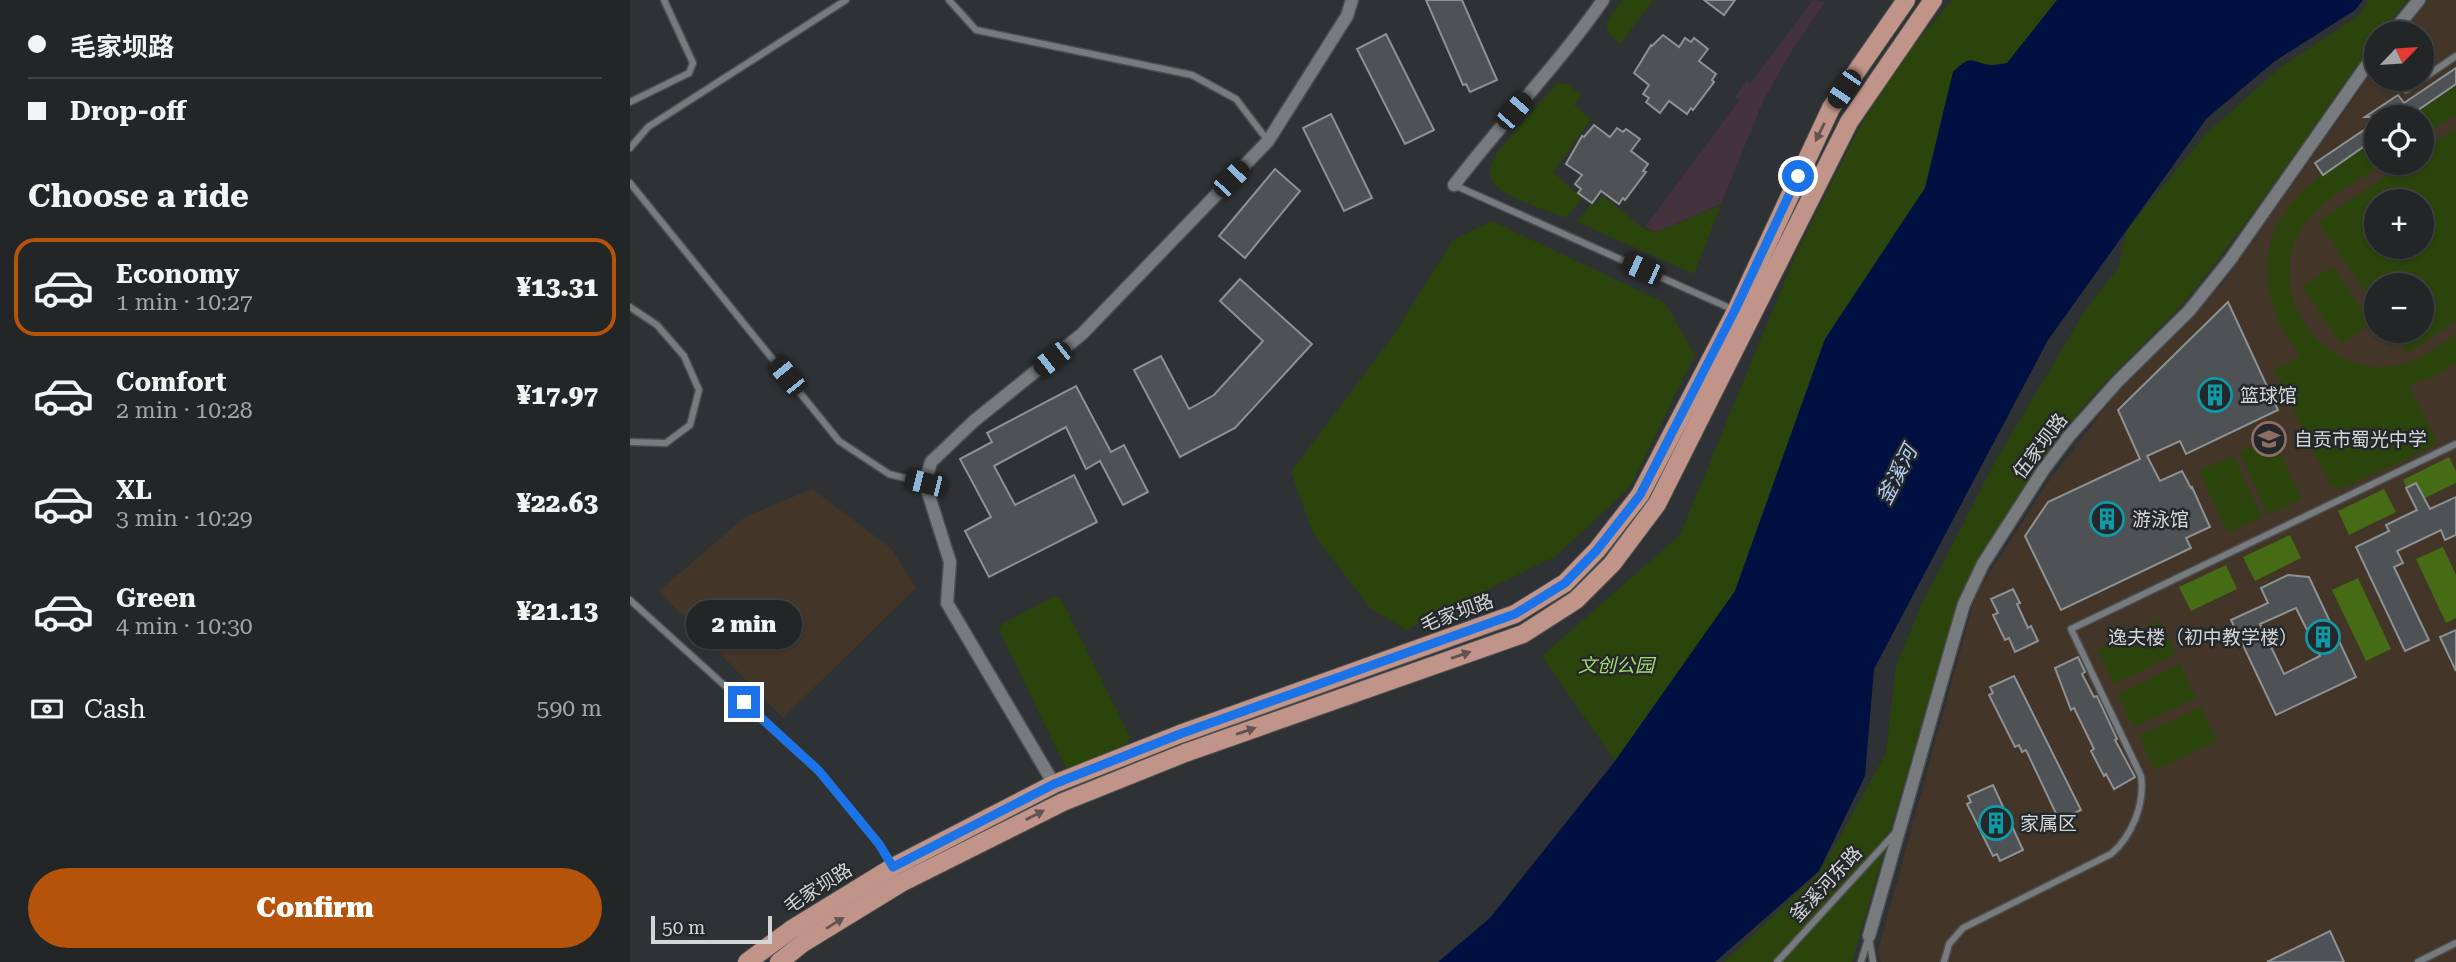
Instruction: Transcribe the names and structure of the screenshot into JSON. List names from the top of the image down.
{
  "streets": {
    "main road": ["毛家坝路"],
    "street": ["伍家坝路"],
    "lane": ["釜溪河东路"]
  },
  "crossings": [
    ["伍家坝路", "釜溪河东路"]
  ],
  "water": ["釜溪河"],
  "parks": ["文创公园"],
  "places": {
    "building": [
      "篮球馆",
      "游泳馆",
      "逸夫楼（初中教学楼）",
      "家属区"
    ],
    "school or university": ["自贡市蜀光中学"]
  },
  "scale_bar": "50 m",
  "north": "top right",
  "page": {
    "banner": ["毛家坝路", "Drop-off"],
    "map_buttons": ["+", "−"],
    "heading": "Choose a ride",
    "list": [
      {
        "name": "Economy",
        "note": "1 min · 10:27",
        "value": "¥13.31"
      },
      {
        "name": "Comfort",
        "note": "2 min · 10:28",
        "value": "¥17.97"
      },
      {
        "name": "XL",
        "note": "3 min · 10:29",
        "value": "¥22.63"
      },
      {
        "name": "Green",
        "note": "4 min · 10:30",
        "value": "¥21.13"
      }
    ],
    "bubble": "2 min",
    "pay": ["Cash", "590 m"],
    "buttons": "Confirm",
    "scale": "50 m"
  }
}
